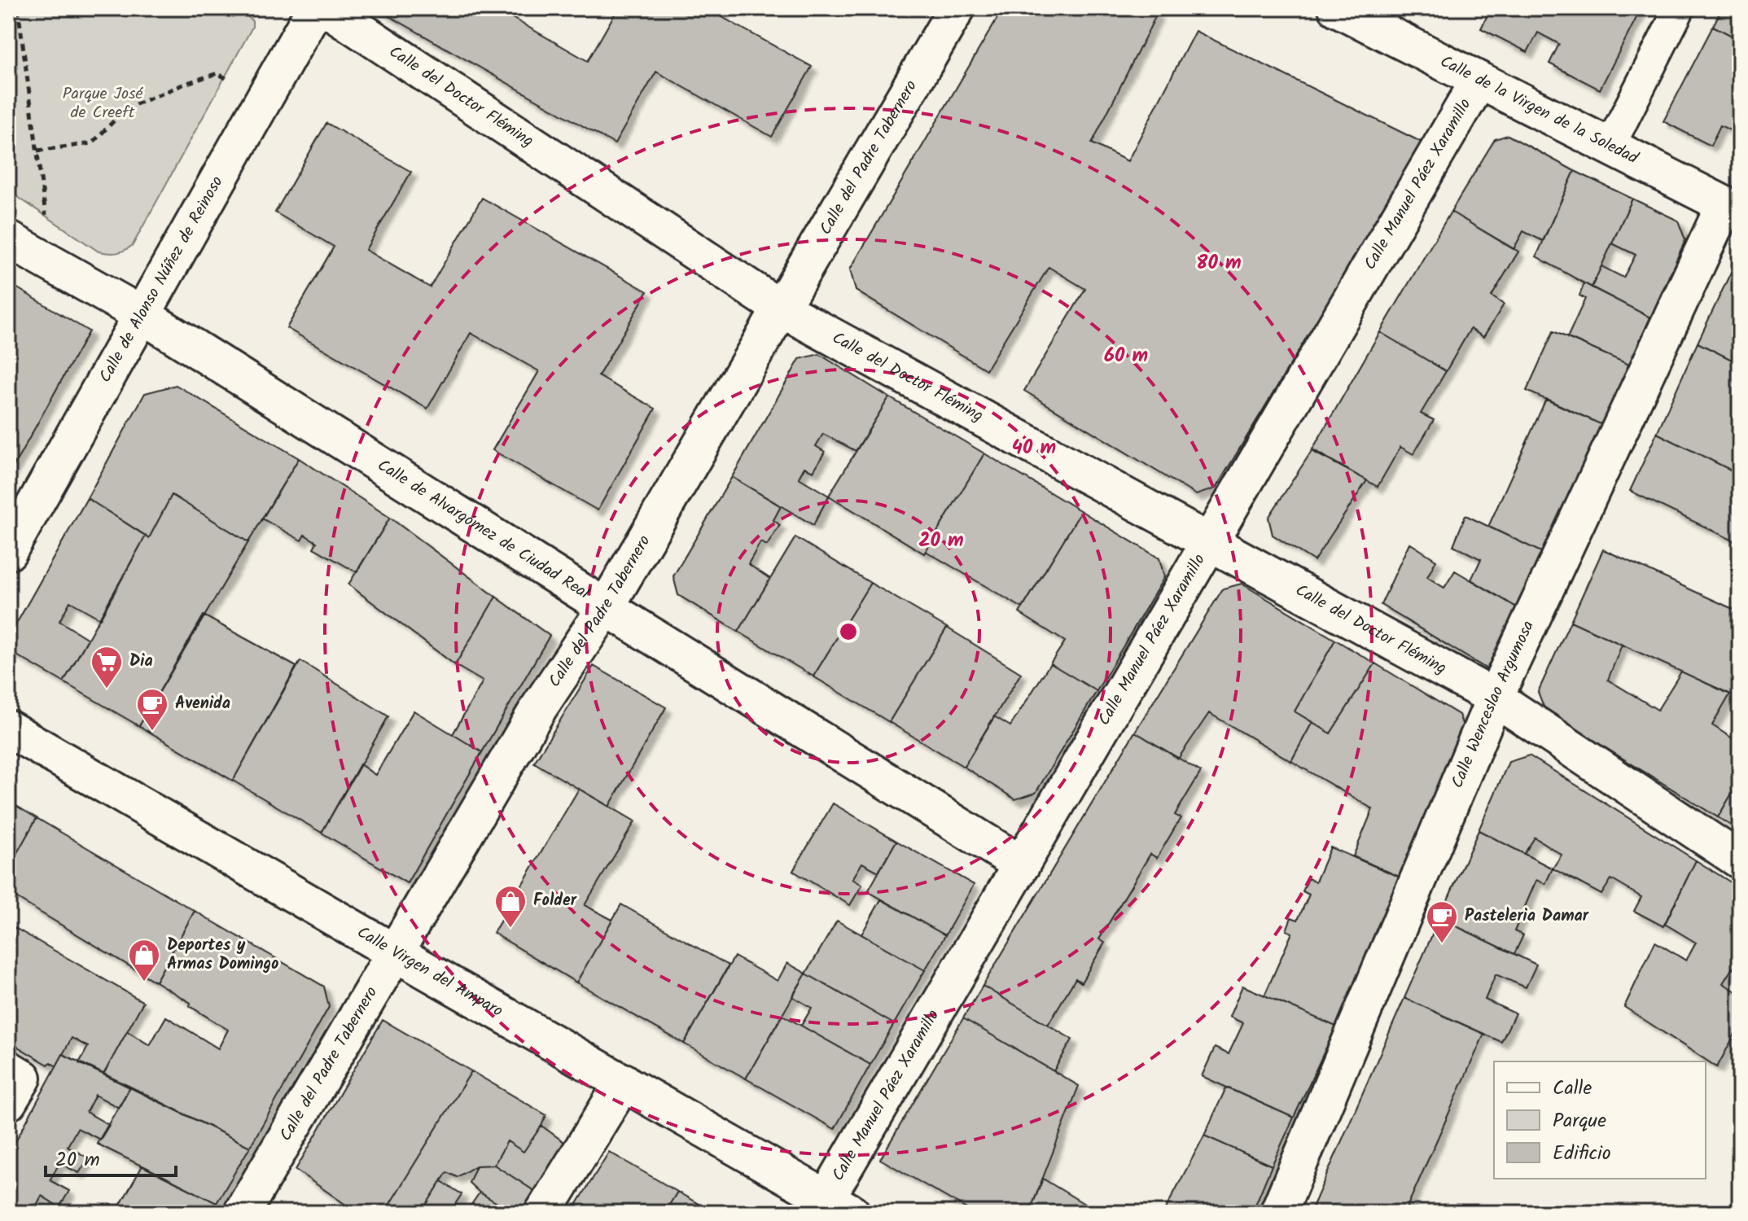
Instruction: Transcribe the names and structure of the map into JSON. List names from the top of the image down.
{
  "streets": {
    "street": [
      "Calle del Doctor Fléming",
      "Calle de la Virgen de la Soledad",
      "Calle del Padre Tabernero",
      "Calle Manuel Páez Xaramillo",
      "Calle de Alonso Núñez de Reinoso",
      "Calle de Alvargómez de Ciudad Real",
      "Calle Wenceslao Argumosa",
      "Calle Virgen del Amparo"
    ]
  },
  "crossings": [
    ["Calle del Doctor Fléming", "Calle del Padre Tabernero"],
    ["Calle del Doctor Fléming", "Calle Manuel Páez Xaramillo"],
    ["Calle del Doctor Fléming", "Calle Wenceslao Argumosa"],
    ["Calle de la Virgen de la Soledad", "Calle Manuel Páez Xaramillo"],
    ["Calle de la Virgen de la Soledad", "Calle Wenceslao Argumosa"],
    ["Calle del Padre Tabernero", "Calle de Alvargómez de Ciudad Real"],
    ["Calle del Padre Tabernero", "Calle Virgen del Amparo"],
    ["Calle Manuel Páez Xaramillo", "Calle de Alvargómez de Ciudad Real"],
    ["Calle Manuel Páez Xaramillo", "Calle Virgen del Amparo"],
    ["Calle de Alonso Núñez de Reinoso", "Calle de Alvargómez de Ciudad Real"]
  ],
  "parks": ["Parque José de Creeft"],
  "places": {
    "supermarket": ["Dia"],
    "cafe": ["Avenida", "Pasteleria Damar"],
    "shop": ["Folder", "Deportes y Armas Domingo"]
  },
  "legend": ["Calle", "Parque", "Edificio"],
  "scale_bar": "20 m",
  "rings": [
    "80 m",
    "60 m",
    "40 m",
    "20 m"
  ]
}
